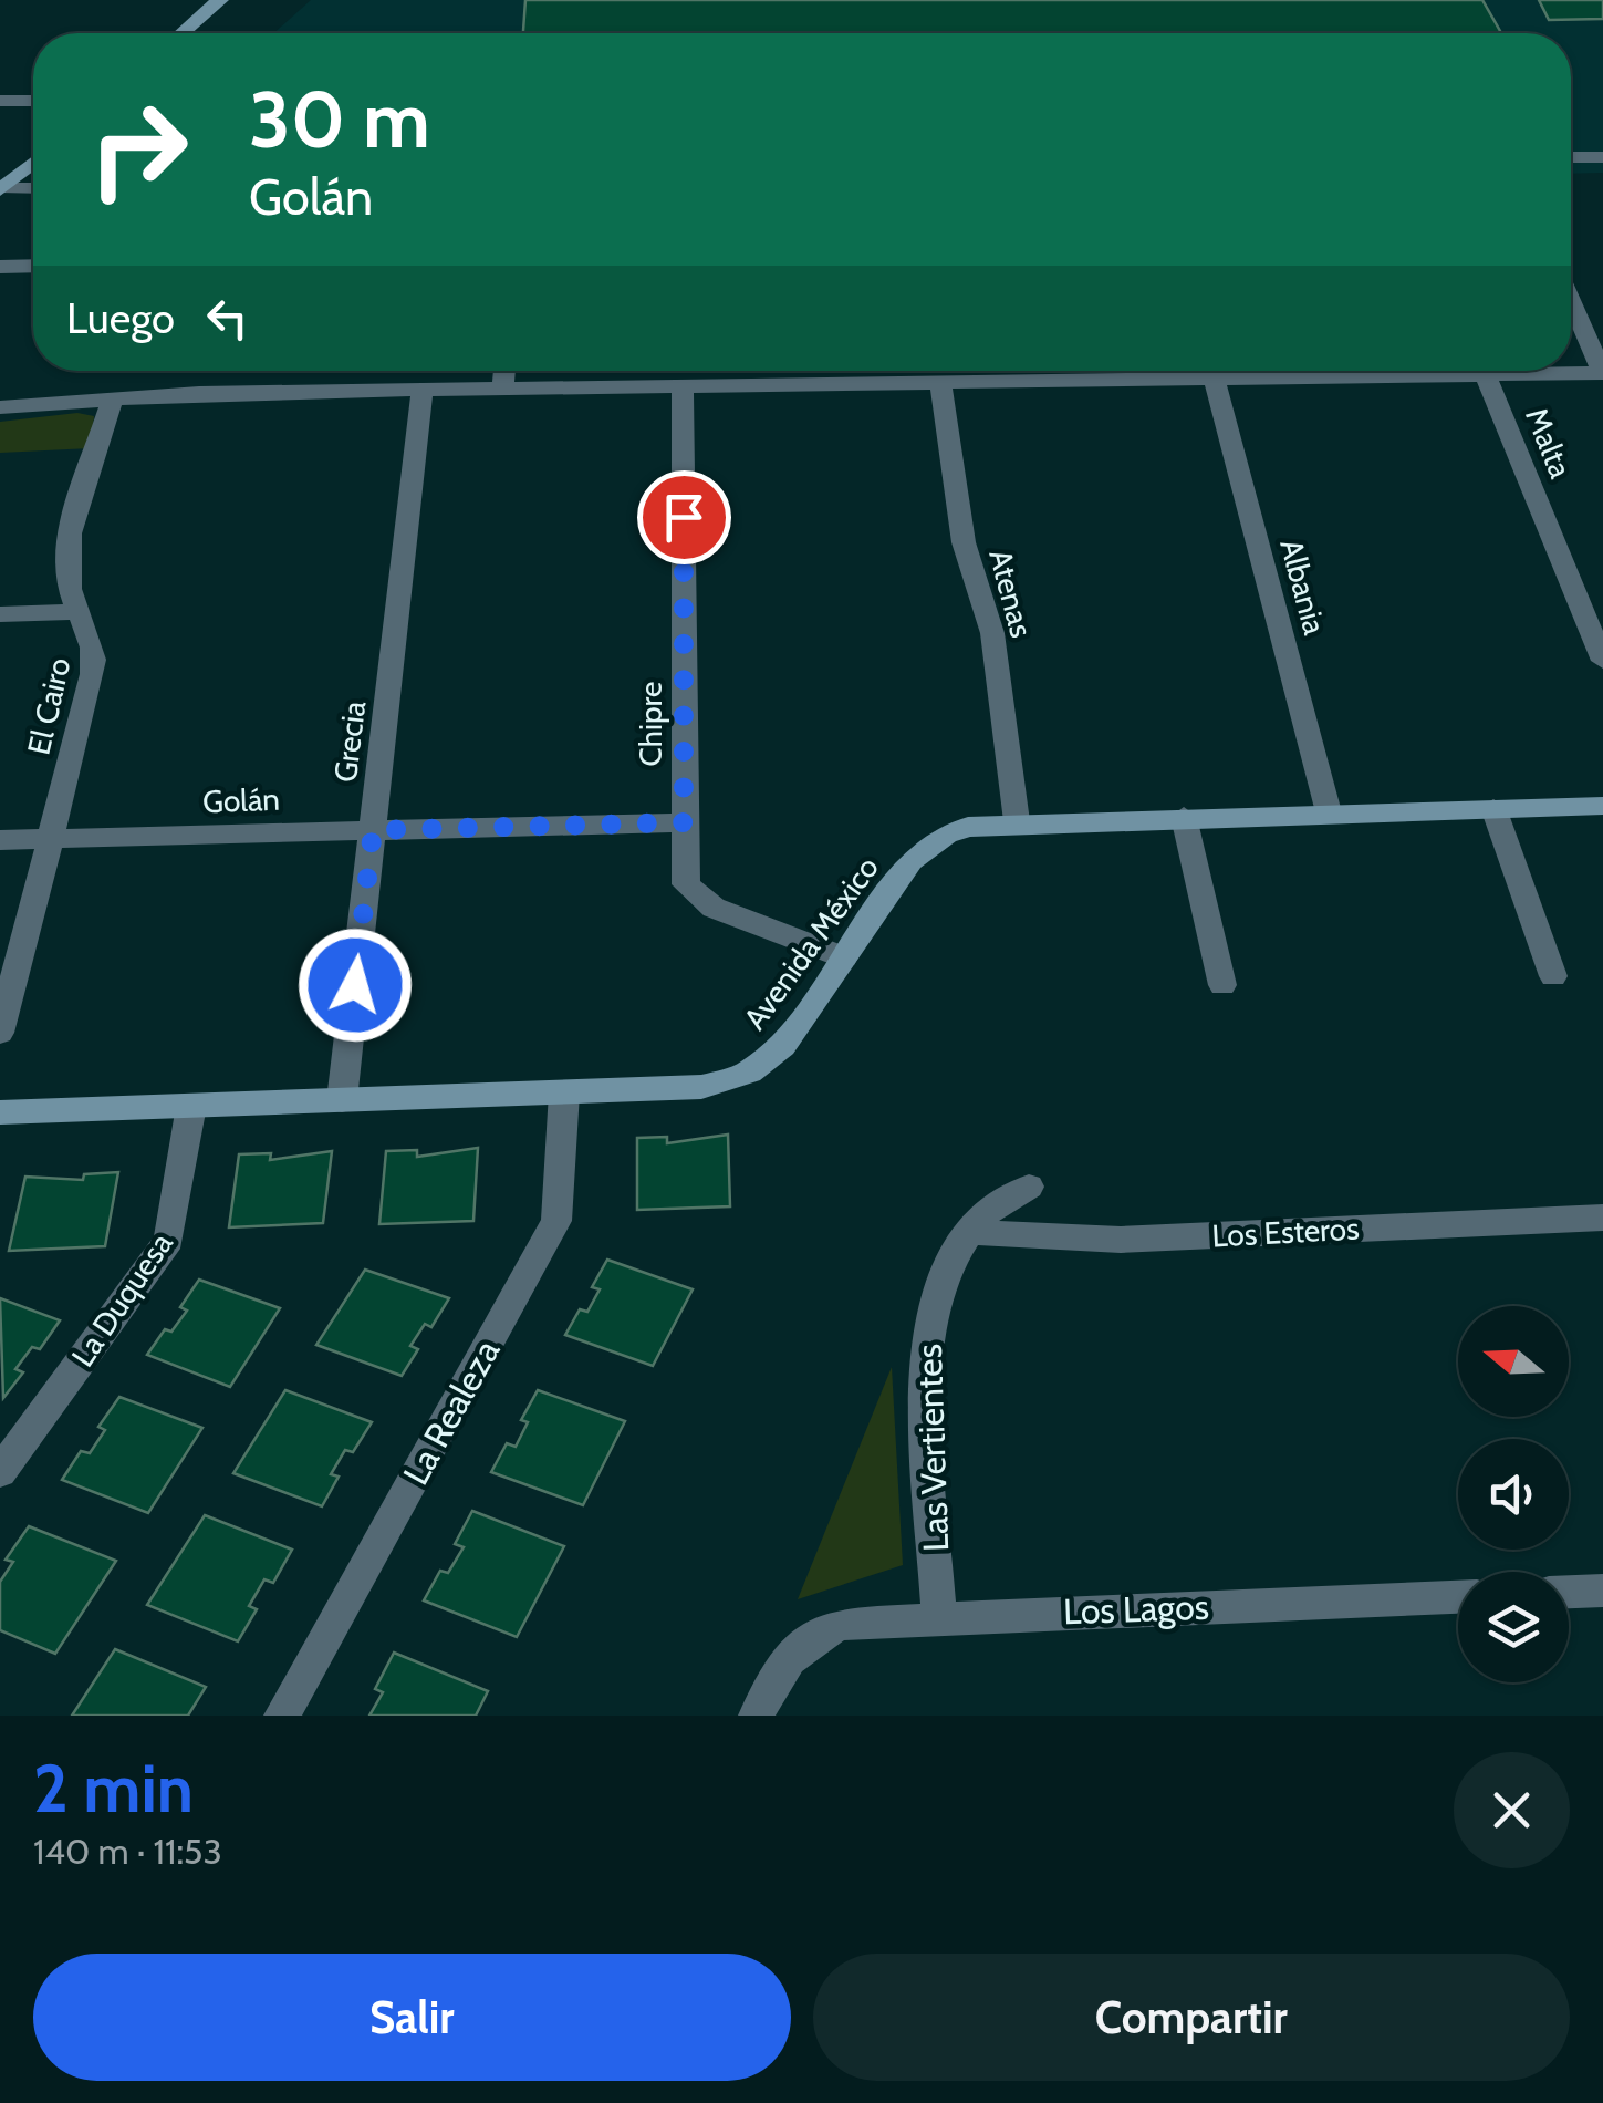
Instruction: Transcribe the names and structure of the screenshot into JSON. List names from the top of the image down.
{
  "streets": {
    "street": [
      "Malta",
      "Albania",
      "Atenas",
      "El Cairo",
      "Chipre",
      "Grecia",
      "Golán",
      "Avenida México",
      "Los Esteros",
      "La Duquesa",
      "La Realeza",
      "Las Vertientes",
      "Los Lagos"
    ]
  },
  "crossings": [
    ["Albania", "Avenida México"],
    ["Atenas", "Avenida México"],
    ["El Cairo", "Golán"],
    ["Chipre", "Golán"],
    ["Chipre", "Avenida México"],
    ["Grecia", "Golán"],
    ["Grecia", "Avenida México"],
    ["Avenida México", "La Duquesa"],
    ["Avenida México", "La Realeza"],
    ["Los Esteros", "Las Vertientes"],
    ["Las Vertientes", "Los Lagos"]
  ],
  "north": "left",
  "page": {
    "turn": ["30 m", "Golán"],
    "then": "Luego",
    "heading": ["2 min", "140 m · 11:53"],
    "buttons": ["Salir", "Compartir"]
  }
}
